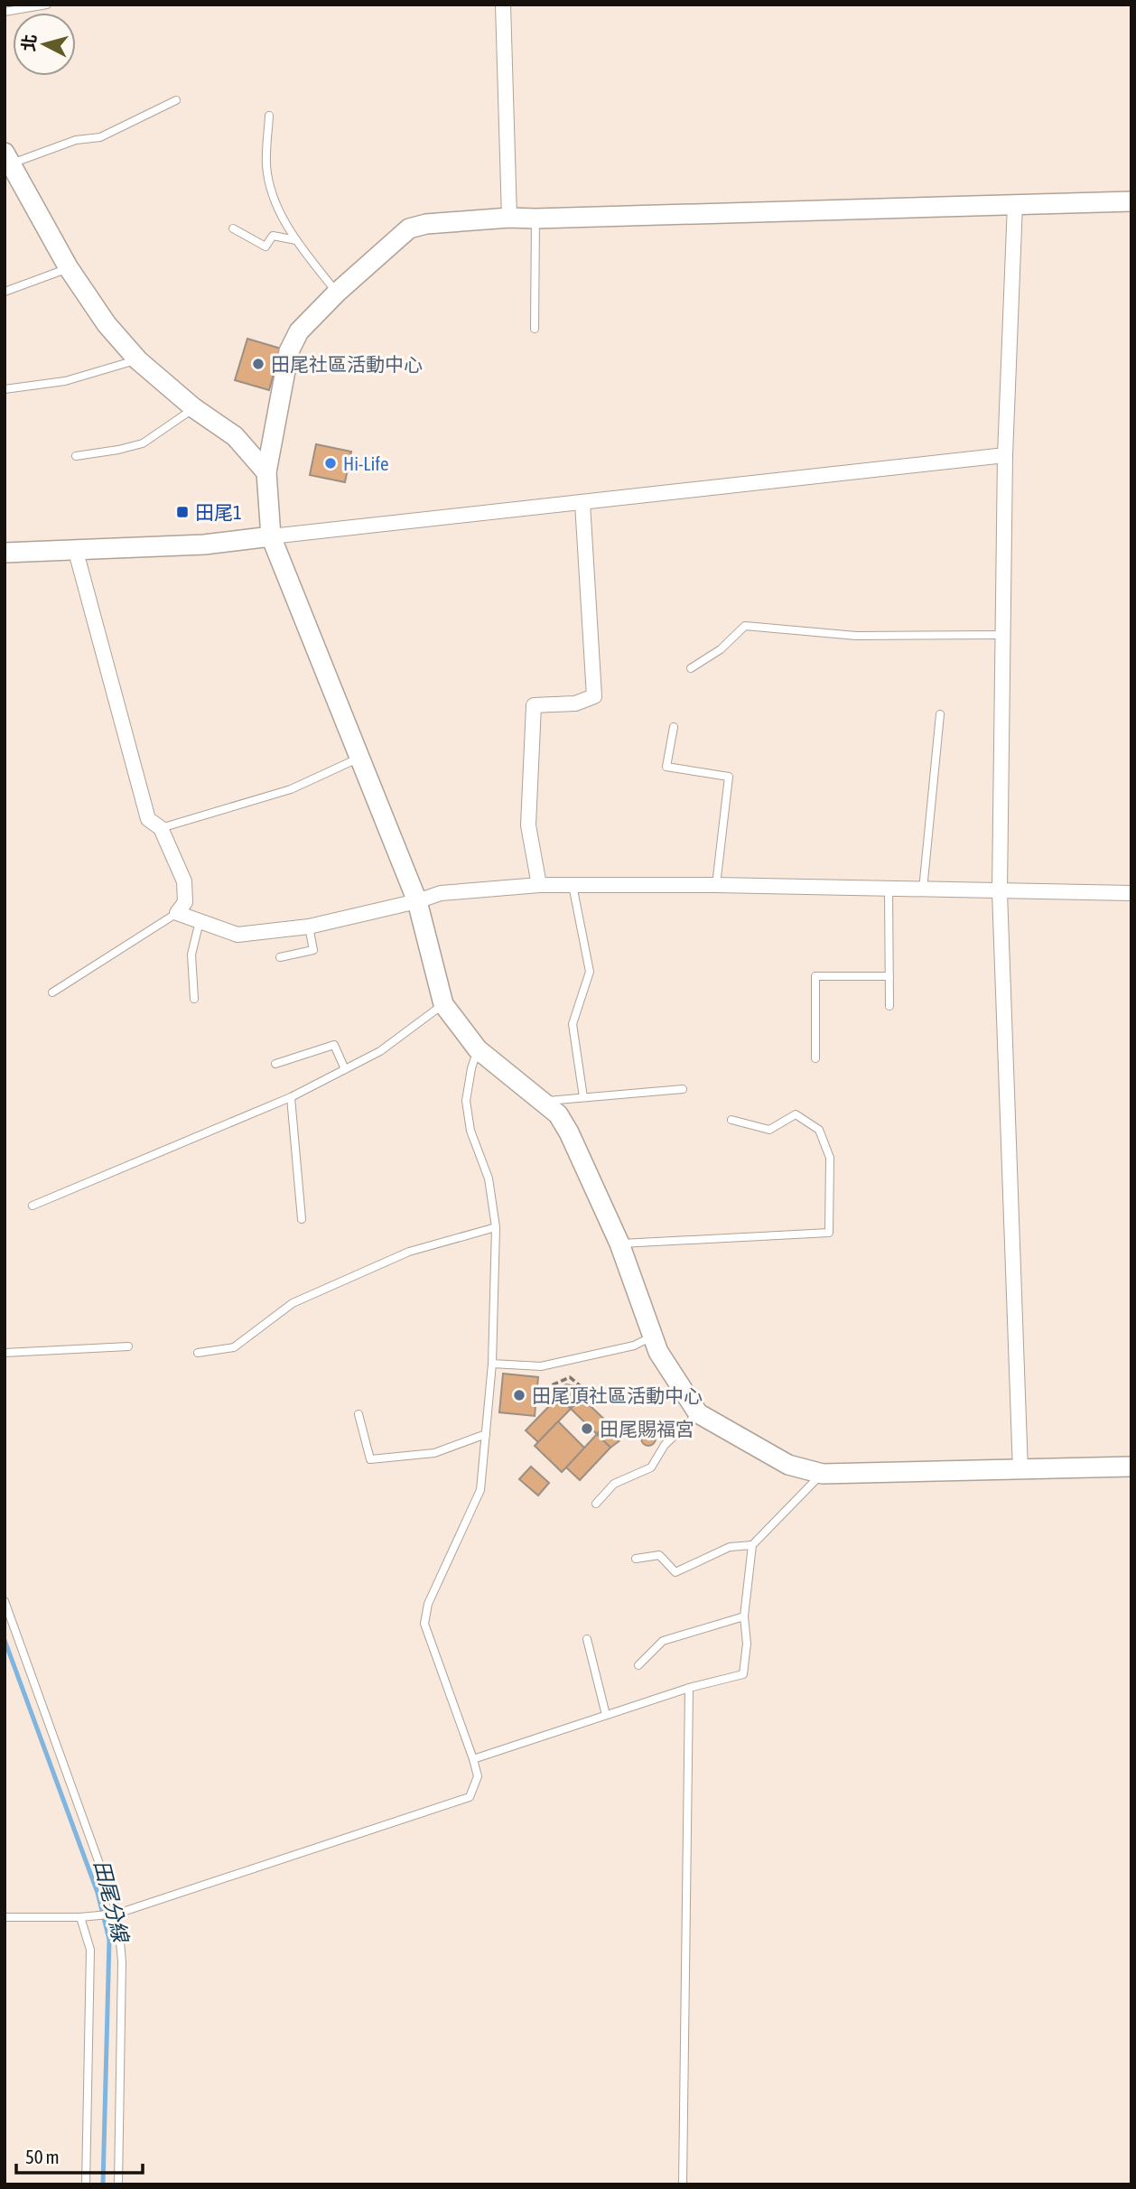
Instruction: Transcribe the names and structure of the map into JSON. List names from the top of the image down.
{
  "water": ["田尾分線"],
  "places": {
    "other": [
      "田尾社區活動中心",
      "Hi-Life",
      "田尾頂社區活動中心",
      "田尾賜福宮"
    ],
    "transit": ["田尾1"]
  },
  "scale_bar": "50 m",
  "north": "left"
}
